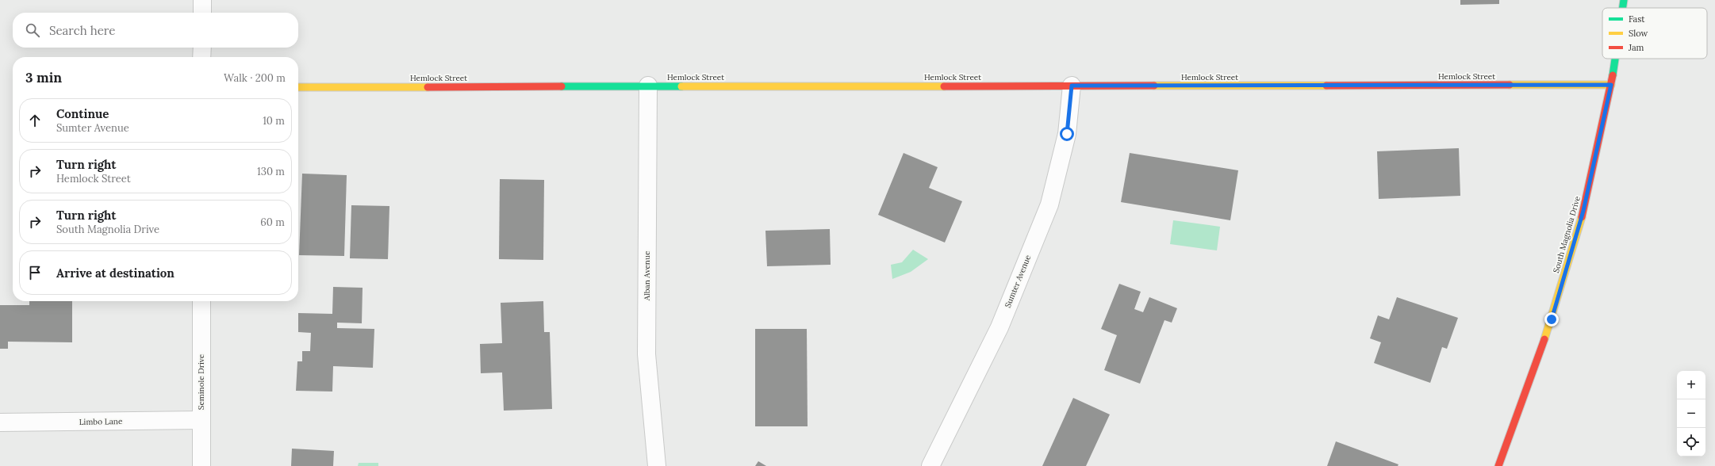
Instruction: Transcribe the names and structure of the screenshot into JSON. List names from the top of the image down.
{
  "streets": {
    "street": [
      "Hemlock Street",
      "South Magnolia Drive",
      "Alban Avenue",
      "Sumter Avenue",
      "Seminole Drive",
      "Limbo Lane"
    ]
  },
  "crossings": [
    ["Hemlock Street", "South Magnolia Drive"],
    ["Hemlock Street", "Alban Avenue"],
    ["Hemlock Street", "Sumter Avenue"],
    ["Seminole Drive", "Limbo Lane"]
  ],
  "legend": ["Fast", "Slow", "Jam"],
  "page": {
    "search": "Search here",
    "heading": ["3 min", "Walk · 200 m"],
    "list": [
      ["Continue", "Sumter Avenue", "10 m"],
      ["Turn right", "Hemlock Street", "130 m"],
      ["Turn right", "South Magnolia Drive", "60 m"],
      "Arrive at destination"
    ],
    "map_buttons": ["+", "−"]
  }
}
